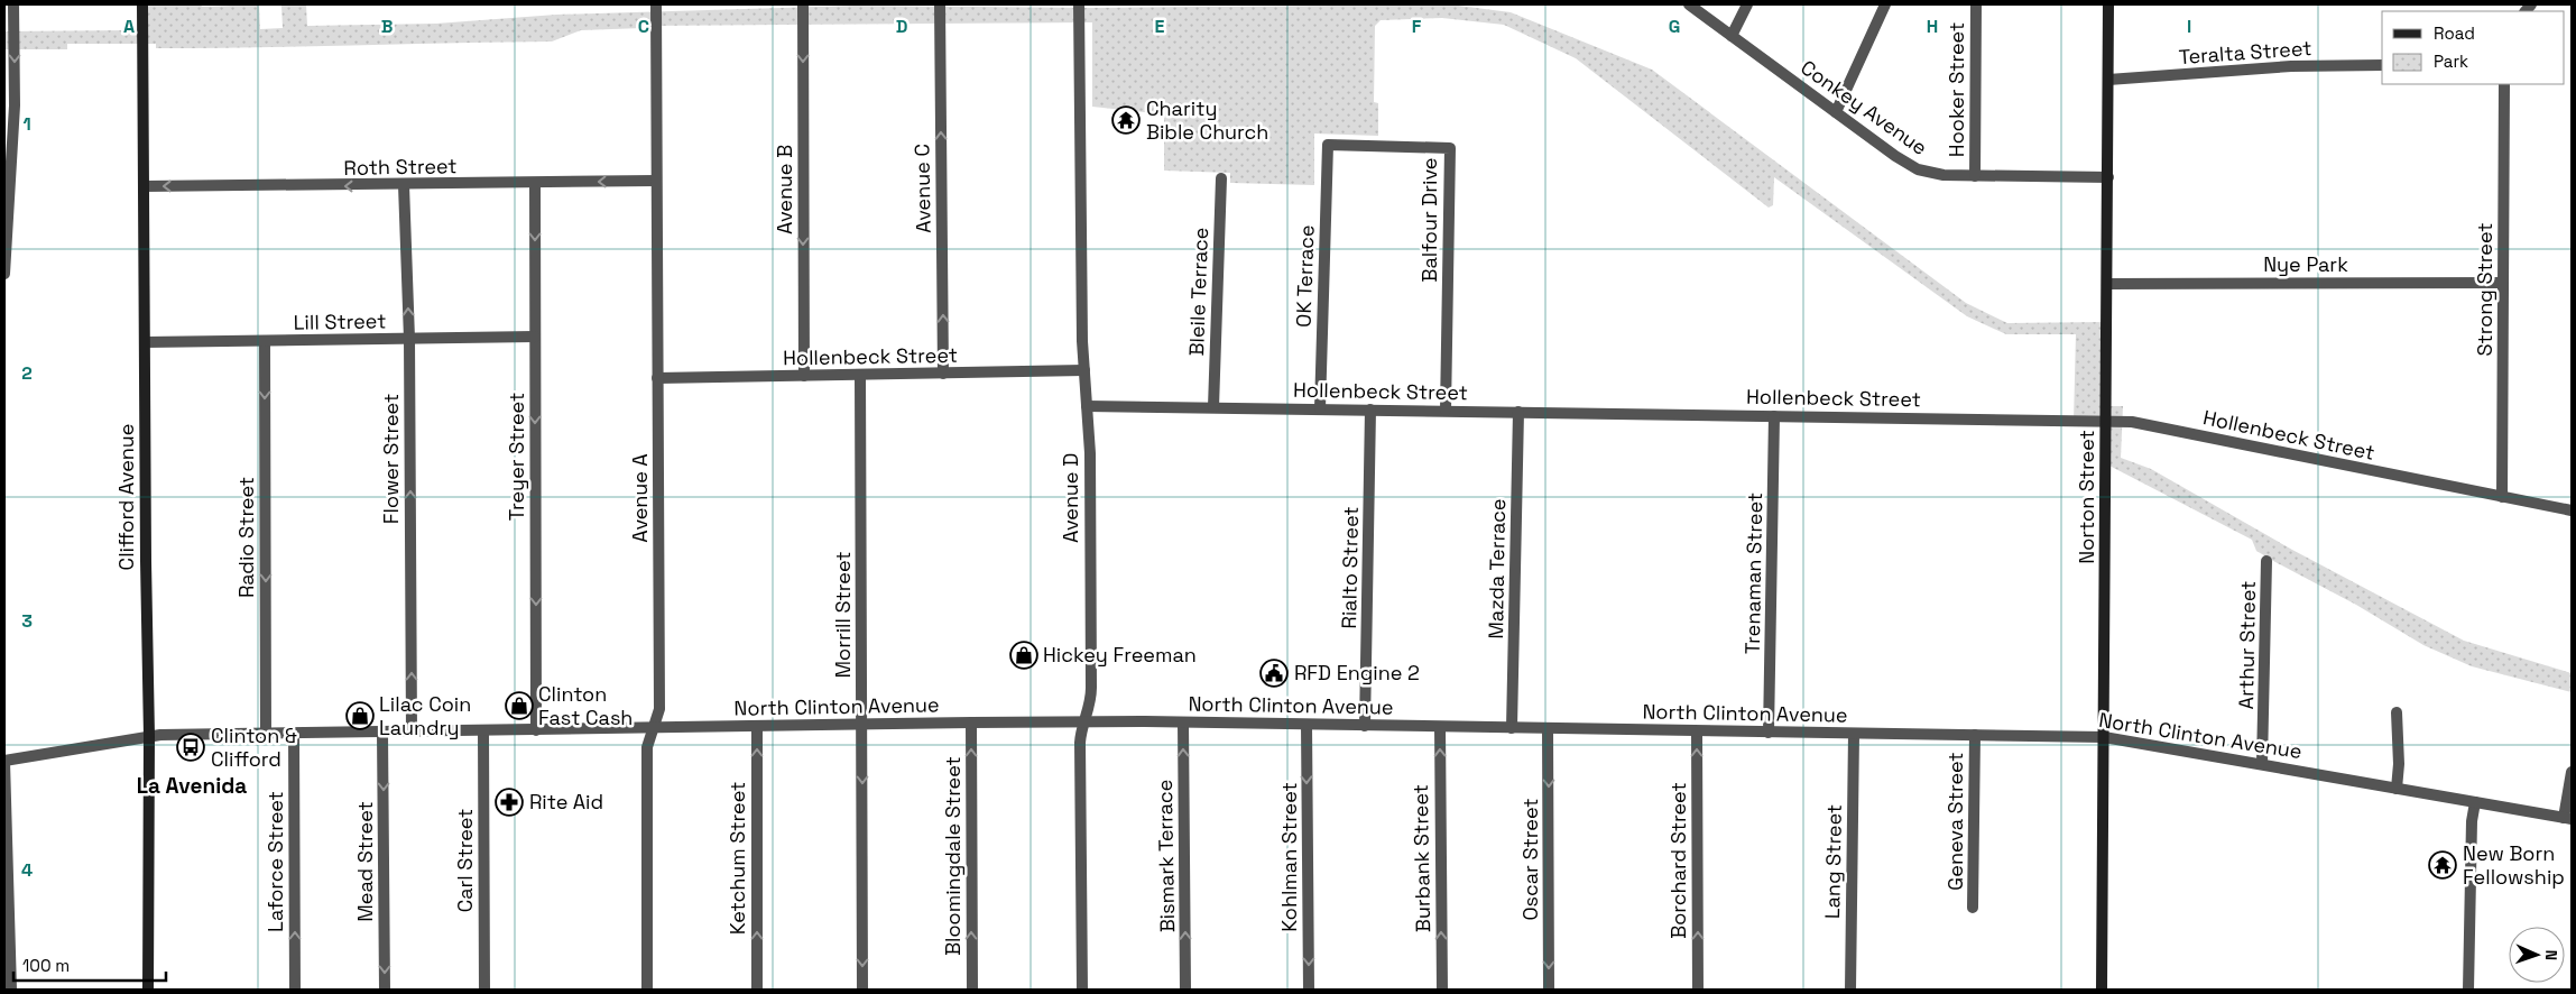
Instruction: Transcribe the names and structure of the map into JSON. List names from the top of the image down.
{
  "streets": {
    "main road": ["Clifford Avenue", "Norton Street"],
    "street": [
      "Teralta Street",
      "Hooker Street",
      "Conkey Avenue",
      "Roth Street",
      "Avenue C",
      "Avenue B",
      "Balfour Drive",
      "Nye Park",
      "OK Terrace",
      "Strong Street",
      "Bleile Terrace",
      "Lill Street",
      "Hollenbeck Street",
      "Treyer Street",
      "Flower Street",
      "Avenue A",
      "Avenue D",
      "Radio Street",
      "Rialto Street",
      "Mazda Terrace",
      "Trenaman Street",
      "Morrill Street",
      "Arthur Street",
      "North Clinton Avenue",
      "Geneva Street",
      "Bloomingdale Street",
      "Bismark Terrace",
      "Kohlman Street",
      "Ketchum Street",
      "Burbank Street",
      "Oscar Street",
      "Carl Street",
      "Borchard Street",
      "Laforce Street",
      "Mead Street",
      "Lang Street"
    ]
  },
  "crossings": [
    ["Teralta Street", "Norton Street"],
    ["Hooker Street", "Conkey Avenue"],
    ["Conkey Avenue", "Norton Street"],
    ["Roth Street", "Treyer Street"],
    ["Roth Street", "Flower Street"],
    ["Roth Street", "Clifford Avenue"],
    ["Roth Street", "Avenue A"],
    ["Avenue C", "Hollenbeck Street"],
    ["Avenue B", "Hollenbeck Street"],
    ["Balfour Drive", "OK Terrace"],
    ["Balfour Drive", "Hollenbeck Street"],
    ["Nye Park", "Strong Street"],
    ["Nye Park", "Norton Street"],
    ["OK Terrace", "Hollenbeck Street"],
    ["Strong Street", "Hollenbeck Street"],
    ["Bleile Terrace", "Hollenbeck Street"],
    ["Lill Street", "Treyer Street"],
    ["Lill Street", "Flower Street"],
    ["Lill Street", "Clifford Avenue"],
    ["Lill Street", "Radio Street"],
    ["Hollenbeck Street", "Norton Street"],
    ["Hollenbeck Street", "Avenue A"],
    ["Hollenbeck Street", "Avenue D"],
    ["Hollenbeck Street", "Rialto Street"],
    ["Hollenbeck Street", "Mazda Terrace"],
    ["Hollenbeck Street", "Trenaman Street"],
    ["Hollenbeck Street", "Morrill Street"],
    ["Treyer Street", "North Clinton Avenue"],
    ["Flower Street", "North Clinton Avenue"],
    ["Clifford Avenue", "North Clinton Avenue"],
    ["Norton Street", "North Clinton Avenue"],
    ["Avenue A", "North Clinton Avenue"],
    ["Avenue D", "North Clinton Avenue"],
    ["Radio Street", "North Clinton Avenue"],
    ["Rialto Street", "North Clinton Avenue"],
    ["Mazda Terrace", "North Clinton Avenue"],
    ["Trenaman Street", "North Clinton Avenue"],
    ["Morrill Street", "North Clinton Avenue"],
    ["Arthur Street", "North Clinton Avenue"],
    ["North Clinton Avenue", "Geneva Street"],
    ["North Clinton Avenue", "Bloomingdale Street"],
    ["North Clinton Avenue", "Bismark Terrace"],
    ["North Clinton Avenue", "Kohlman Street"],
    ["North Clinton Avenue", "Ketchum Street"],
    ["North Clinton Avenue", "Burbank Street"],
    ["North Clinton Avenue", "Oscar Street"],
    ["North Clinton Avenue", "Carl Street"],
    ["North Clinton Avenue", "Borchard Street"],
    ["North Clinton Avenue", "Laforce Street"],
    ["North Clinton Avenue", "Mead Street"],
    ["North Clinton Avenue", "Lang Street"]
  ],
  "one_way": [
    "Roth Street",
    "Avenue C",
    "Avenue B",
    "Treyer Street",
    "Flower Street",
    "Radio Street",
    "Morrill Street",
    "Bloomingdale Street",
    "Bismark Terrace",
    "Kohlman Street",
    "Ketchum Street",
    "Burbank Street",
    "Oscar Street",
    "Borchard Street",
    "Laforce Street",
    "Mead Street"
  ],
  "districts": ["La Avenida"],
  "places": {
    "temple": ["Charity Bible Church", "New Born Fellowship"],
    "shop": ["Hickey Freeman", "Clinton Fast Cash", "Lilac Coin Laundry"],
    "public building": ["RFD Engine 2"],
    "bus stop": ["Clinton & Clifford"],
    "pharmacy": ["Rite Aid"]
  },
  "legend": ["Road", "Park"],
  "scale_bar": "100 m",
  "north": "right",
  "grid": {
    "columns": [
      "A",
      "B",
      "C",
      "D",
      "E",
      "F",
      "G",
      "H",
      "I"
    ],
    "rows": [
      "1",
      "2",
      "3",
      "4"
    ]
  }
}
